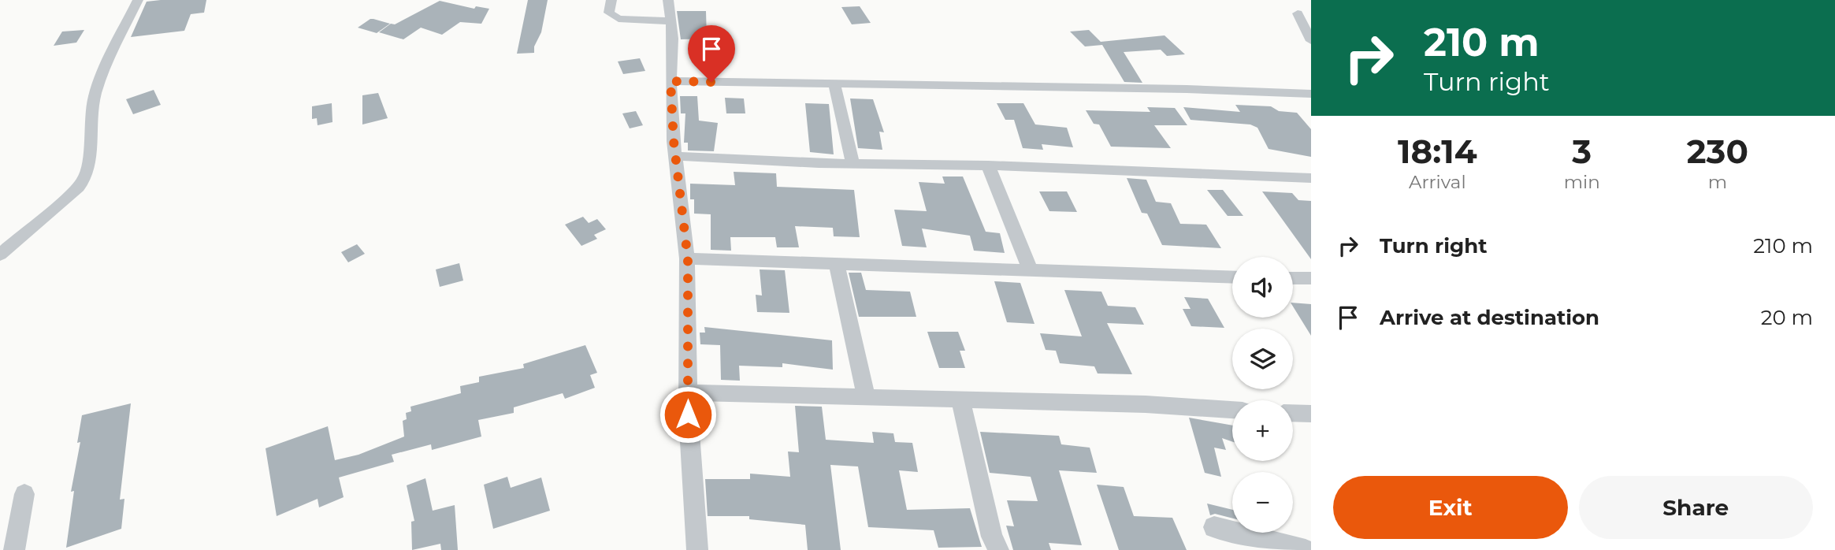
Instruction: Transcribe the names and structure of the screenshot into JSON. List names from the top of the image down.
{
  "page": {
    "turn": ["210 m", "Turn right"],
    "eta": [
      "18:14",
      "Arrival",
      "3",
      "min",
      "230",
      "m"
    ],
    "list": [
      {
        "name": "Turn right",
        "value": "210 m"
      },
      {
        "name": "Arrive at destination",
        "value": "20 m"
      }
    ],
    "map_buttons": ["+", "−"],
    "buttons": ["Exit", "Share"]
  }
}
